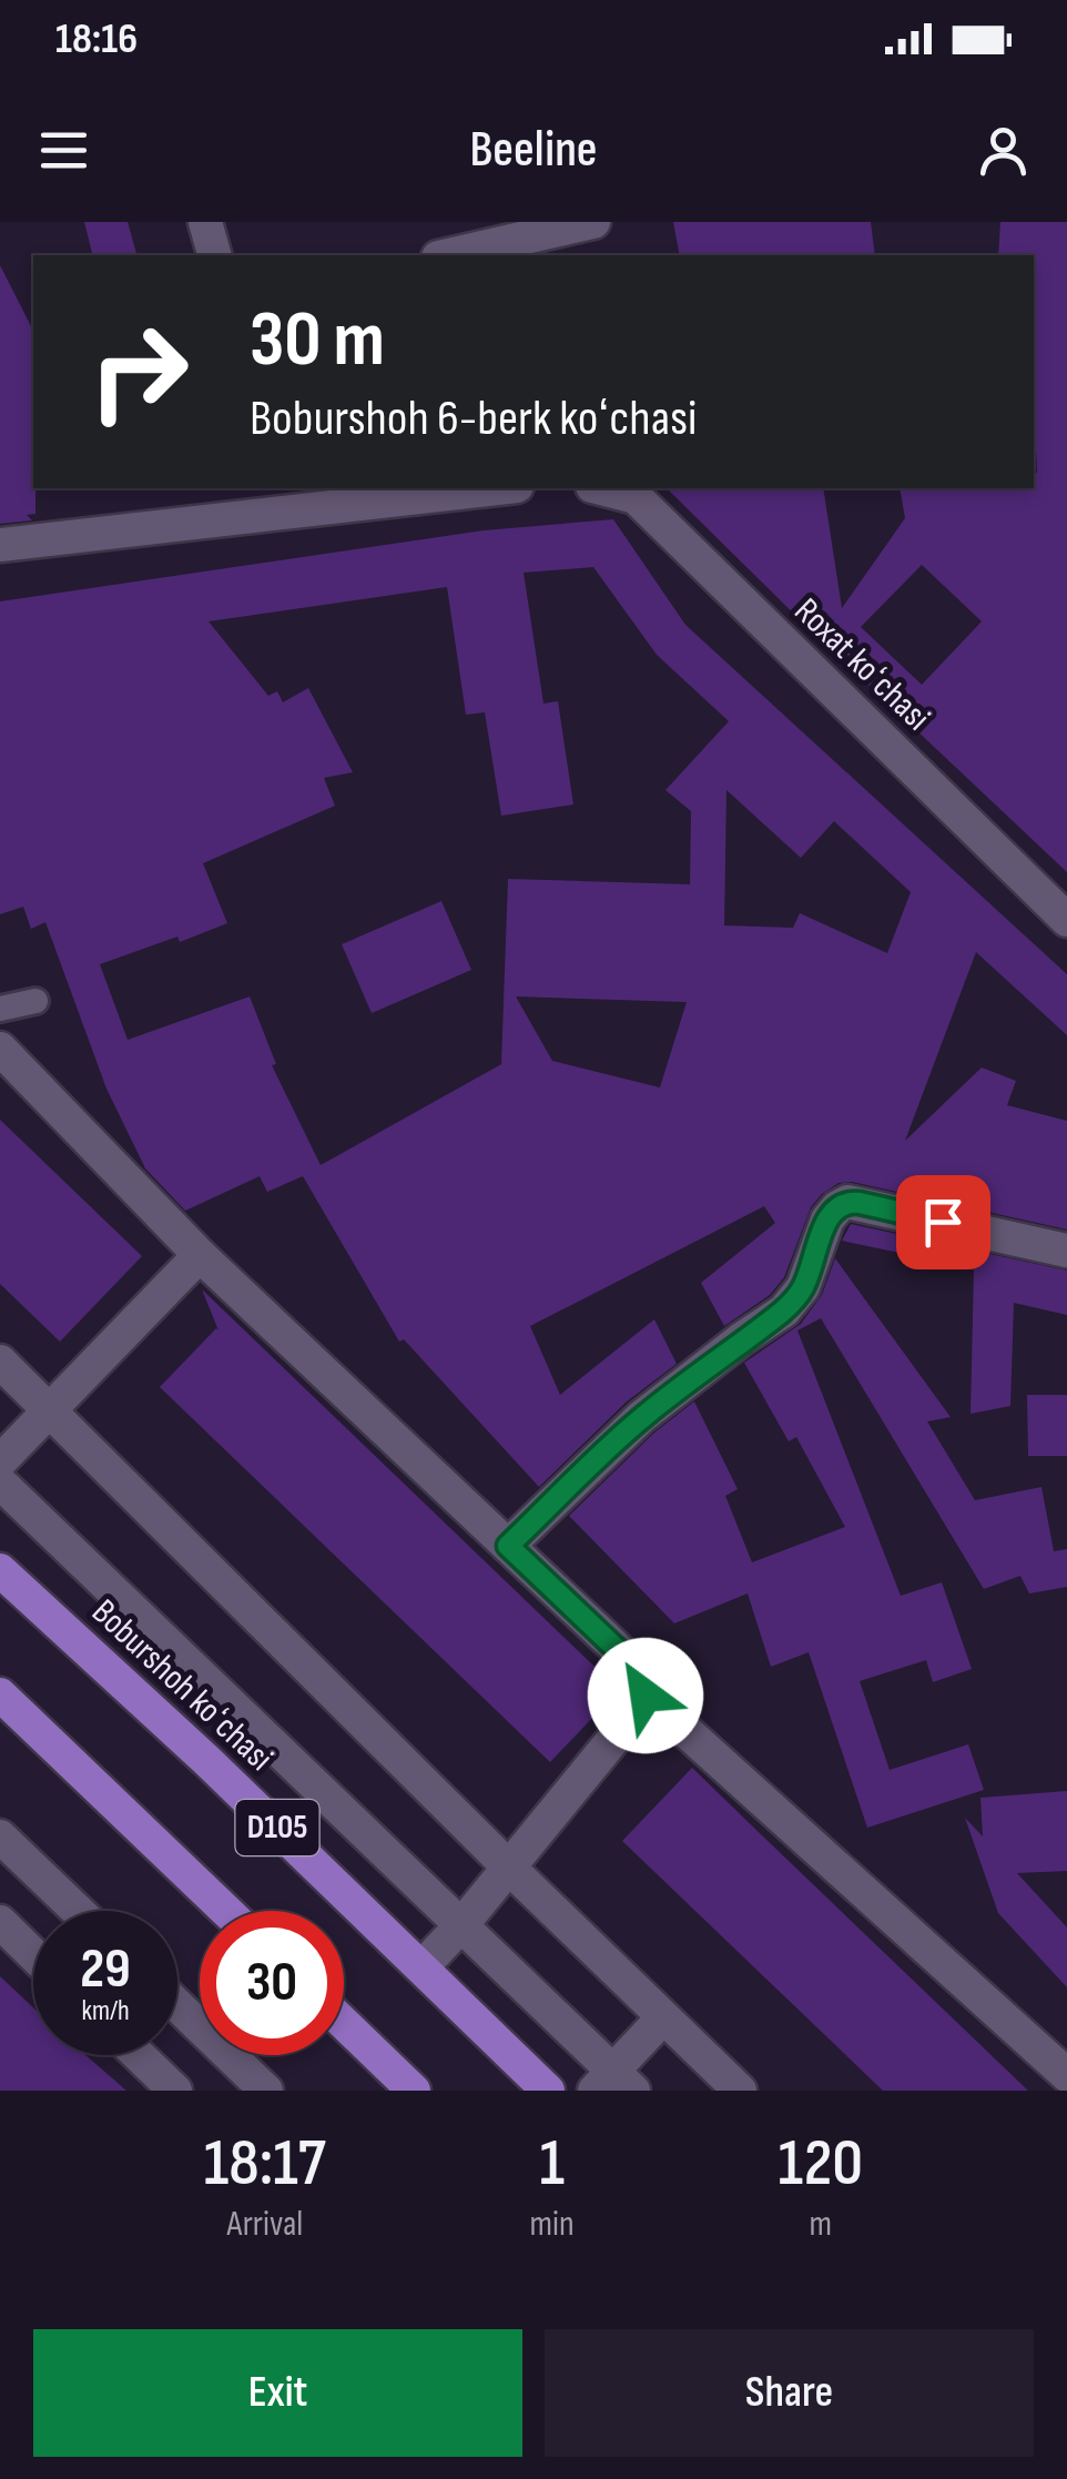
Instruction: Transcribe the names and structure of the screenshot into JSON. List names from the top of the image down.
{
  "streets": {
    "main road": ["Boburshoh koʻchasi", "D105"],
    "street": ["Roxat koʻchasi"]
  },
  "page": {
    "status": "18:16",
    "header": "Beeline",
    "turn": ["30 m", "Boburshoh 6-berk koʻchasi"],
    "speed": "29 km/h",
    "limit": "30",
    "eta": [
      "18:17",
      "Arrival",
      "1",
      "min",
      "120",
      "m"
    ],
    "buttons": ["Exit", "Share"]
  }
}
